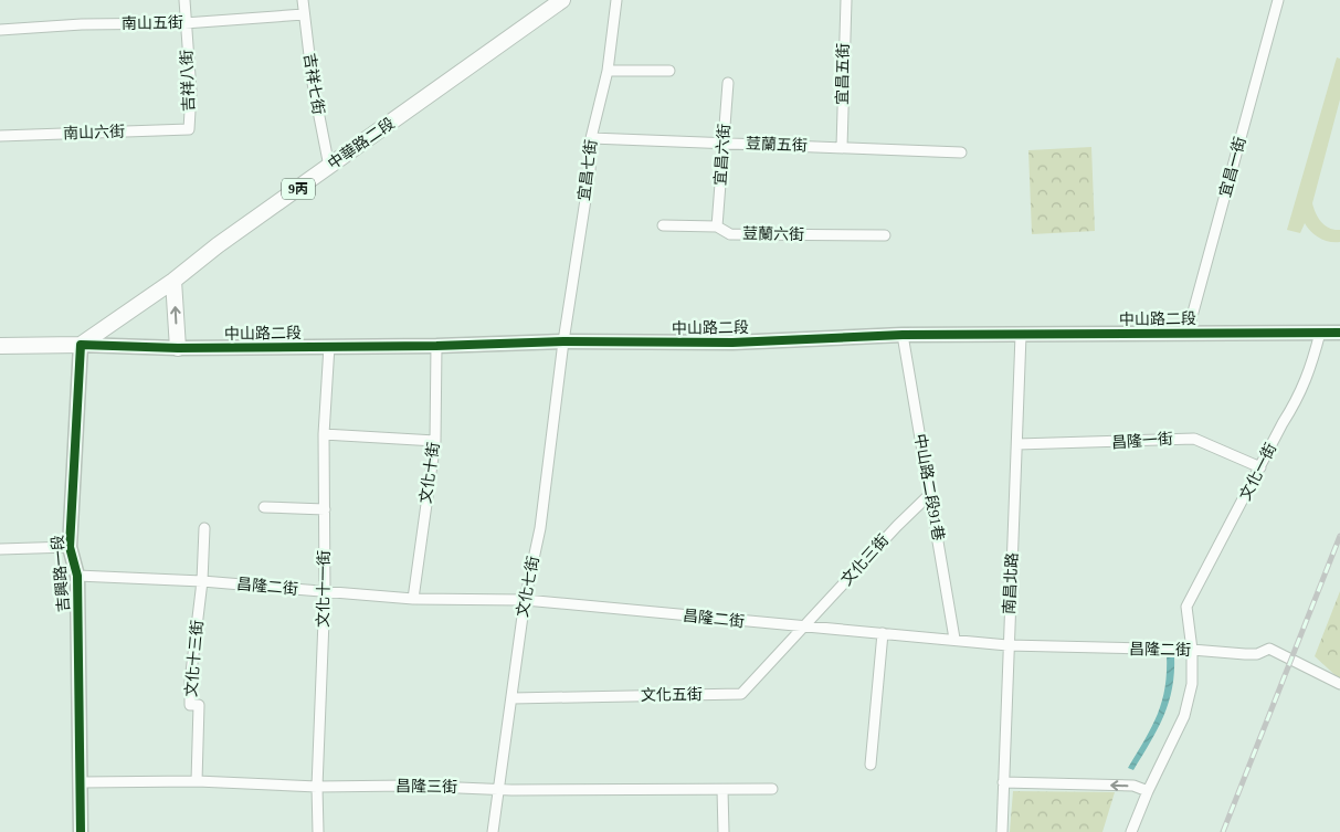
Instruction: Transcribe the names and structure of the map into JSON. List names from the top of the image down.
{
  "streets": {
    "main road": ["中華路二段", "9丙"],
    "street": [
      "南山五街",
      "宜昌五街",
      "吉祥八街",
      "吉祥七街",
      "南山六街",
      "荳蘭五街",
      "宜昌六街",
      "宜昌一街",
      "宜昌七街",
      "荳蘭六街",
      "中山路二段",
      "昌隆一街",
      "文化一街",
      "文化十街",
      "中山路二段91巷",
      "文化三街",
      "吉興路一段",
      "南昌北路",
      "昌隆二街",
      "文化七街",
      "文化十一街",
      "文化十三街",
      "文化五街",
      "昌隆三街"
    ]
  },
  "crossings": [
    ["南山五街", "吉祥八街"],
    ["南山五街", "吉祥七街"],
    ["宜昌五街", "荳蘭五街"],
    ["吉祥八街", "南山六街"],
    ["吉祥七街", "中華路二段"],
    ["中華路二段", "中山路二段"],
    ["中華路二段", "吉興路一段"],
    ["荳蘭五街", "宜昌六街"],
    ["荳蘭五街", "宜昌七街"],
    ["宜昌六街", "荳蘭六街"],
    ["宜昌一街", "中山路二段"],
    ["宜昌七街", "中山路二段"],
    ["宜昌七街", "文化七街"],
    ["中山路二段", "文化一街"],
    ["中山路二段", "文化十街"],
    ["中山路二段", "中山路二段91巷"],
    ["中山路二段", "吉興路一段"],
    ["中山路二段", "南昌北路"],
    ["中山路二段", "文化七街"],
    ["中山路二段", "文化十一街"],
    ["昌隆一街", "文化一街"],
    ["昌隆一街", "南昌北路"],
    ["文化一街", "昌隆二街"],
    ["文化十街", "昌隆二街"],
    ["中山路二段91巷", "文化三街"],
    ["中山路二段91巷", "昌隆二街"],
    ["文化三街", "昌隆二街"],
    ["文化三街", "文化五街"],
    ["吉興路一段", "昌隆二街"],
    ["吉興路一段", "昌隆三街"],
    ["南昌北路", "昌隆二街"],
    ["昌隆二街", "文化七街"],
    ["昌隆二街", "文化十一街"],
    ["昌隆二街", "文化十三街"],
    ["昌隆二街", "文化五街"],
    ["文化七街", "文化五街"],
    ["文化七街", "昌隆三街"],
    ["文化十一街", "昌隆三街"],
    ["文化十三街", "昌隆三街"]
  ]
}
